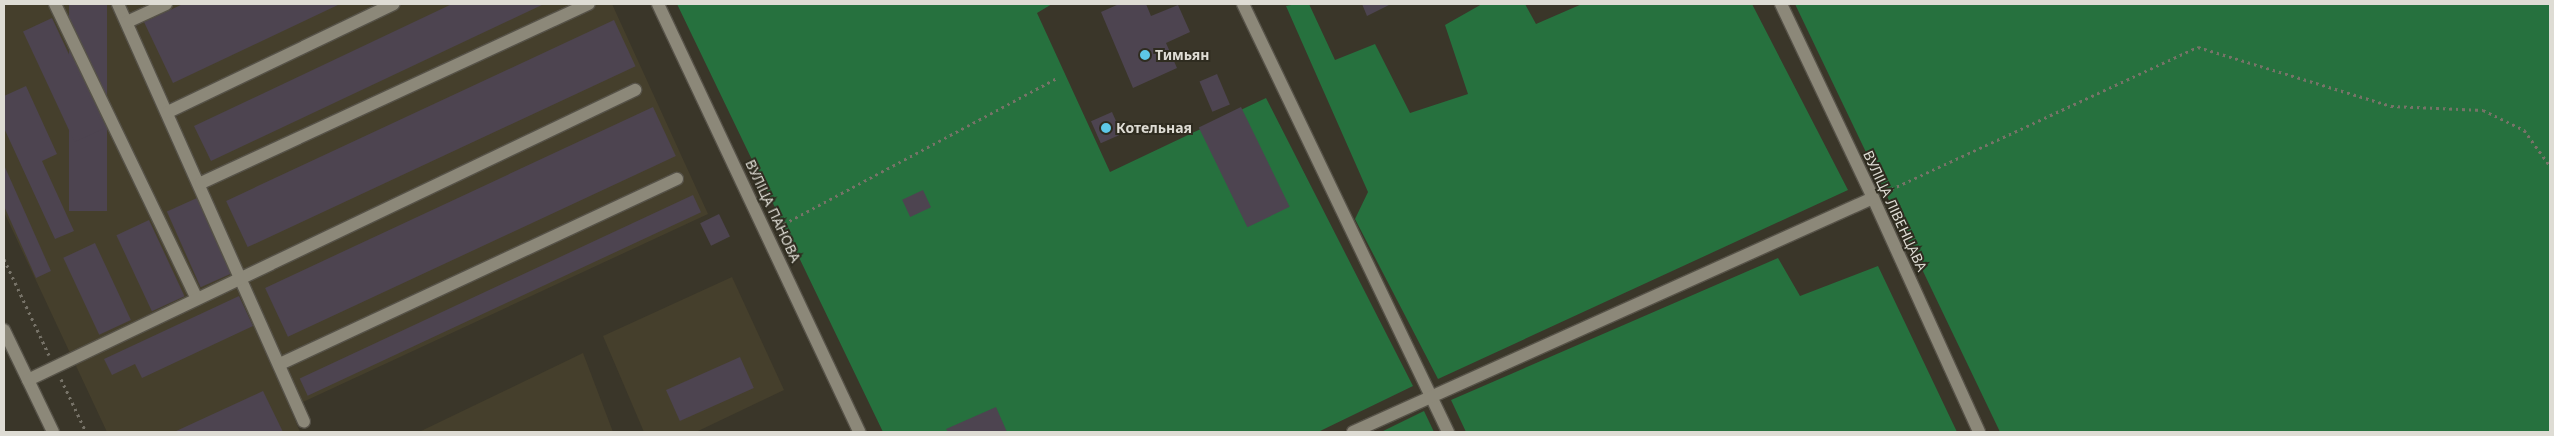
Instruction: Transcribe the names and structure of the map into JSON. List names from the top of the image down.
{
  "streets": {
    "street": ["ВУЛІЦА ПАНОВА", "ВУЛІЦА ЛІВЕНЦАВА"]
  },
  "places": ["Тимьян", "Котельная"]
}
